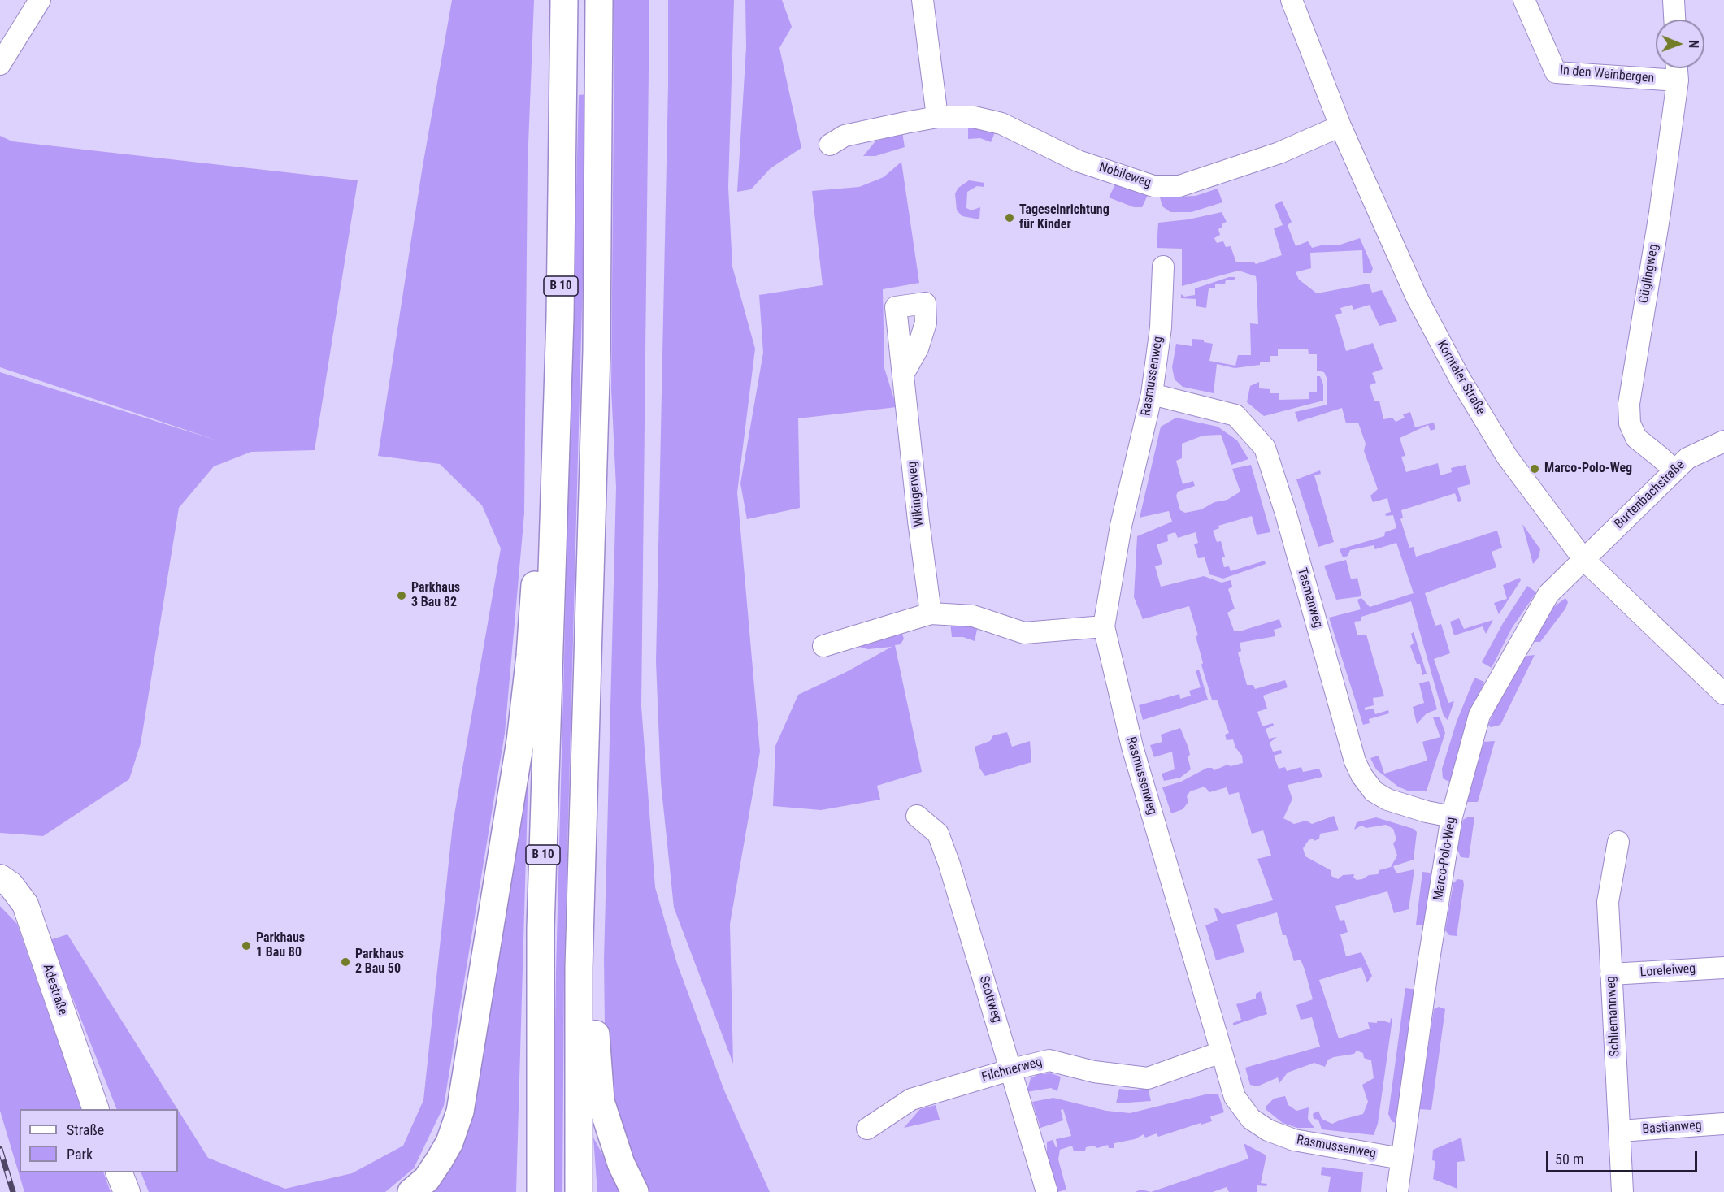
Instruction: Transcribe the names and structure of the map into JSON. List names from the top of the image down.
{
  "streets": {
    "highway": ["B 10"],
    "main road": ["Adestraße"],
    "street": [
      "In den Weinbergen",
      "Nobileweg",
      "Güglingweg",
      "Rasmussenweg",
      "Korntaler Straße",
      "Wikingerweg",
      "Burtenbachstraße",
      "Tasmanweg",
      "Marco-Polo-Weg",
      "Loreleiweg",
      "Scottweg",
      "Schliemannweg",
      "Filchnerweg",
      "Bastianweg"
    ]
  },
  "crossings": [
    ["In den Weinbergen", "Güglingweg"],
    ["Nobileweg", "Korntaler Straße"],
    ["Güglingweg", "Burtenbachstraße"],
    ["Rasmussenweg", "Tasmanweg"],
    ["Rasmussenweg", "Marco-Polo-Weg"],
    ["Rasmussenweg", "Filchnerweg"],
    ["Korntaler Straße", "Burtenbachstraße"],
    ["Korntaler Straße", "Marco-Polo-Weg"],
    ["Burtenbachstraße", "Marco-Polo-Weg"],
    ["Tasmanweg", "Marco-Polo-Weg"],
    ["Loreleiweg", "Schliemannweg"],
    ["Scottweg", "Filchnerweg"],
    ["Schliemannweg", "Bastianweg"]
  ],
  "places": [
    "Tageseinrichtung für Kinder",
    "Marco-Polo-Weg",
    "Parkhaus 3 Bau 82",
    "Parkhaus 1 Bau 80",
    "Parkhaus 2 Bau 50"
  ],
  "legend": ["Straße", "Park"],
  "scale_bar": "50 m",
  "north": "right"
}
